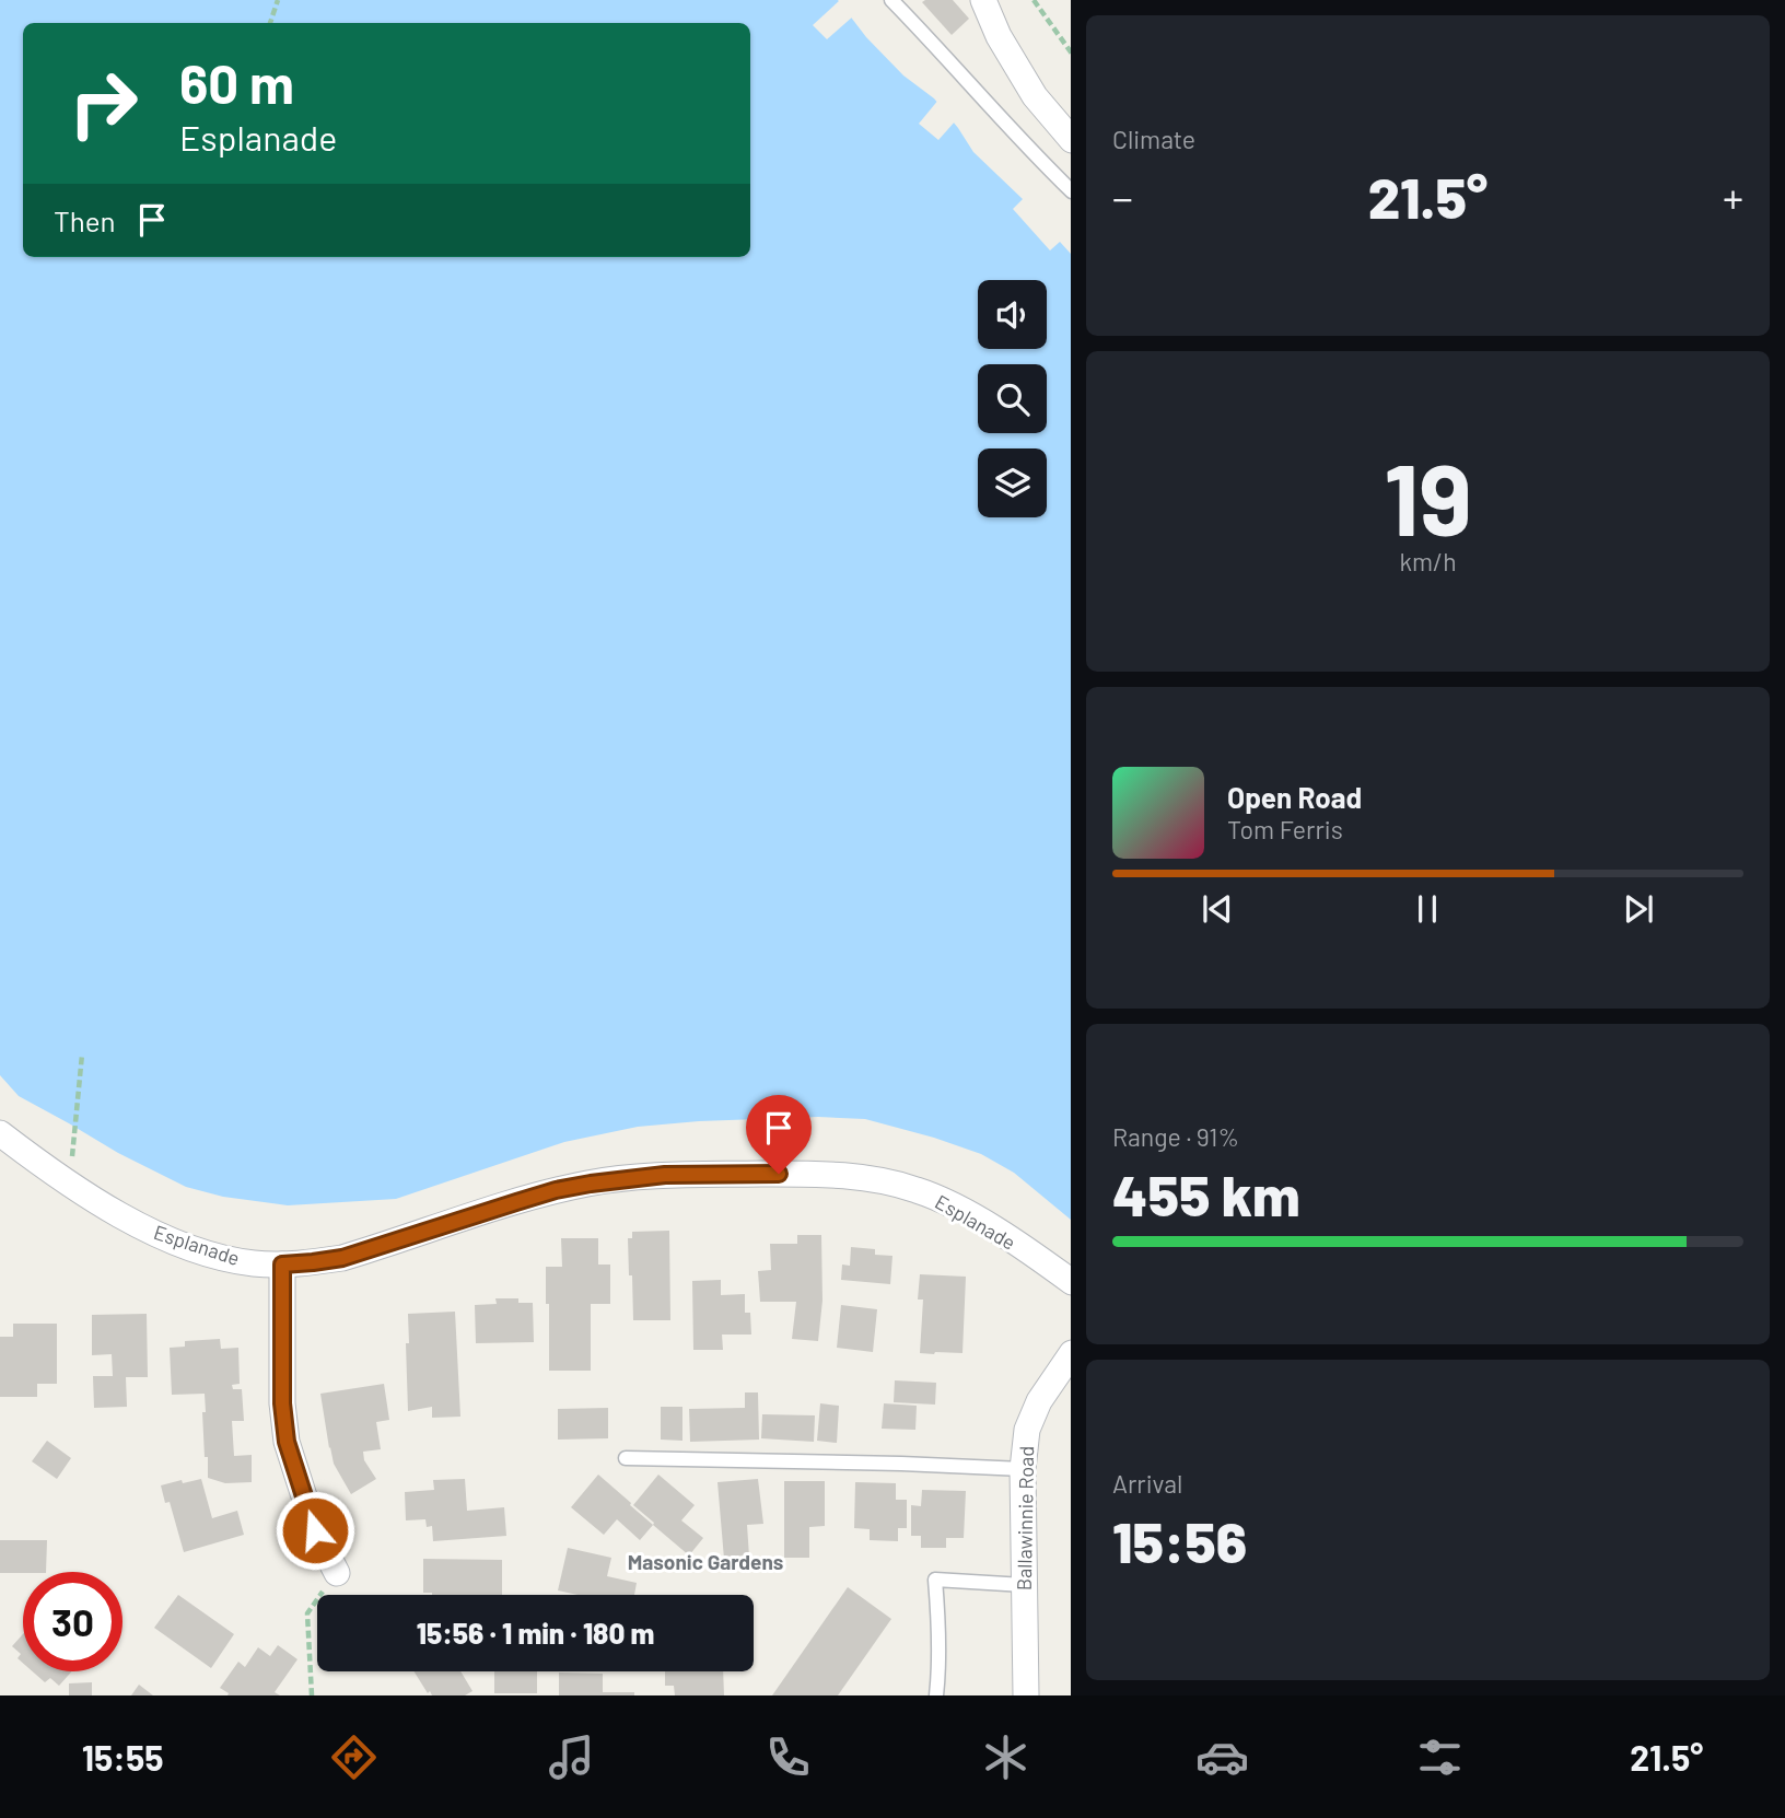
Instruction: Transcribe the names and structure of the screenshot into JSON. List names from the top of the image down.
{
  "streets": {
    "street": ["Esplanade", "Ballawinnie Road"]
  },
  "districts": ["Masonic Gardens"],
  "page": {
    "tile": [
      "Climate",
      ["19", "km/h"],
      ["Range · 91%", "455 km"],
      ["Arrival", "15:56"]
    ],
    "turn": ["60 m", "Esplanade"],
    "heat": ["−", "21.5°", "+"],
    "then": "Then",
    "song": ["Open Road", "Tom Ferris"],
    "limit": "30",
    "trip": "15:56 · 1 min · 180 m",
    "tabs": ["15:55", "21.5°"]
  }
}
